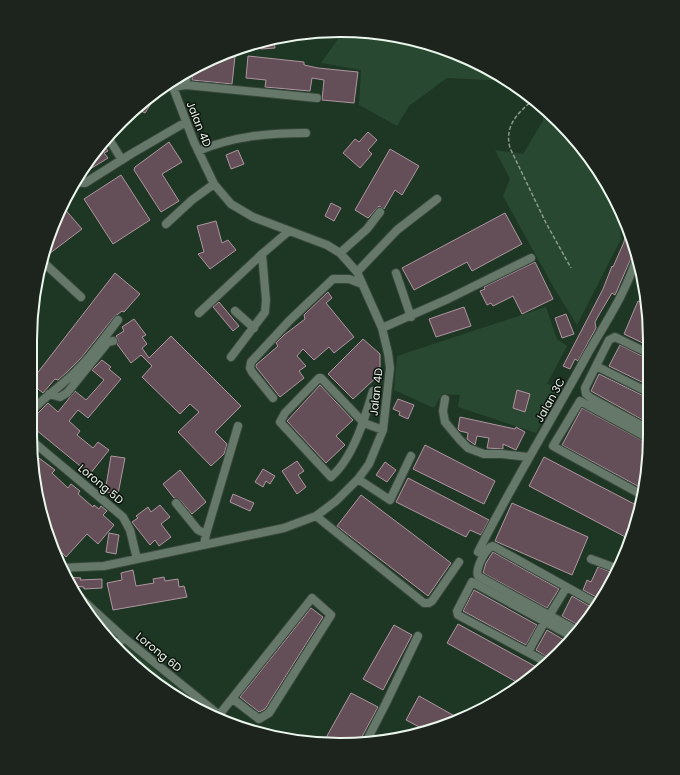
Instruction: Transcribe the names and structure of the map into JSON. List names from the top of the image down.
{
  "streets": {
    "street": [
      "Jalan 4D",
      "Jalan 3C",
      "Lorong 5D",
      "Lorong 6D"
    ]
  },
  "crossings": [
    ["Jalan 4D", "Lorong 5D"]
  ]
}
